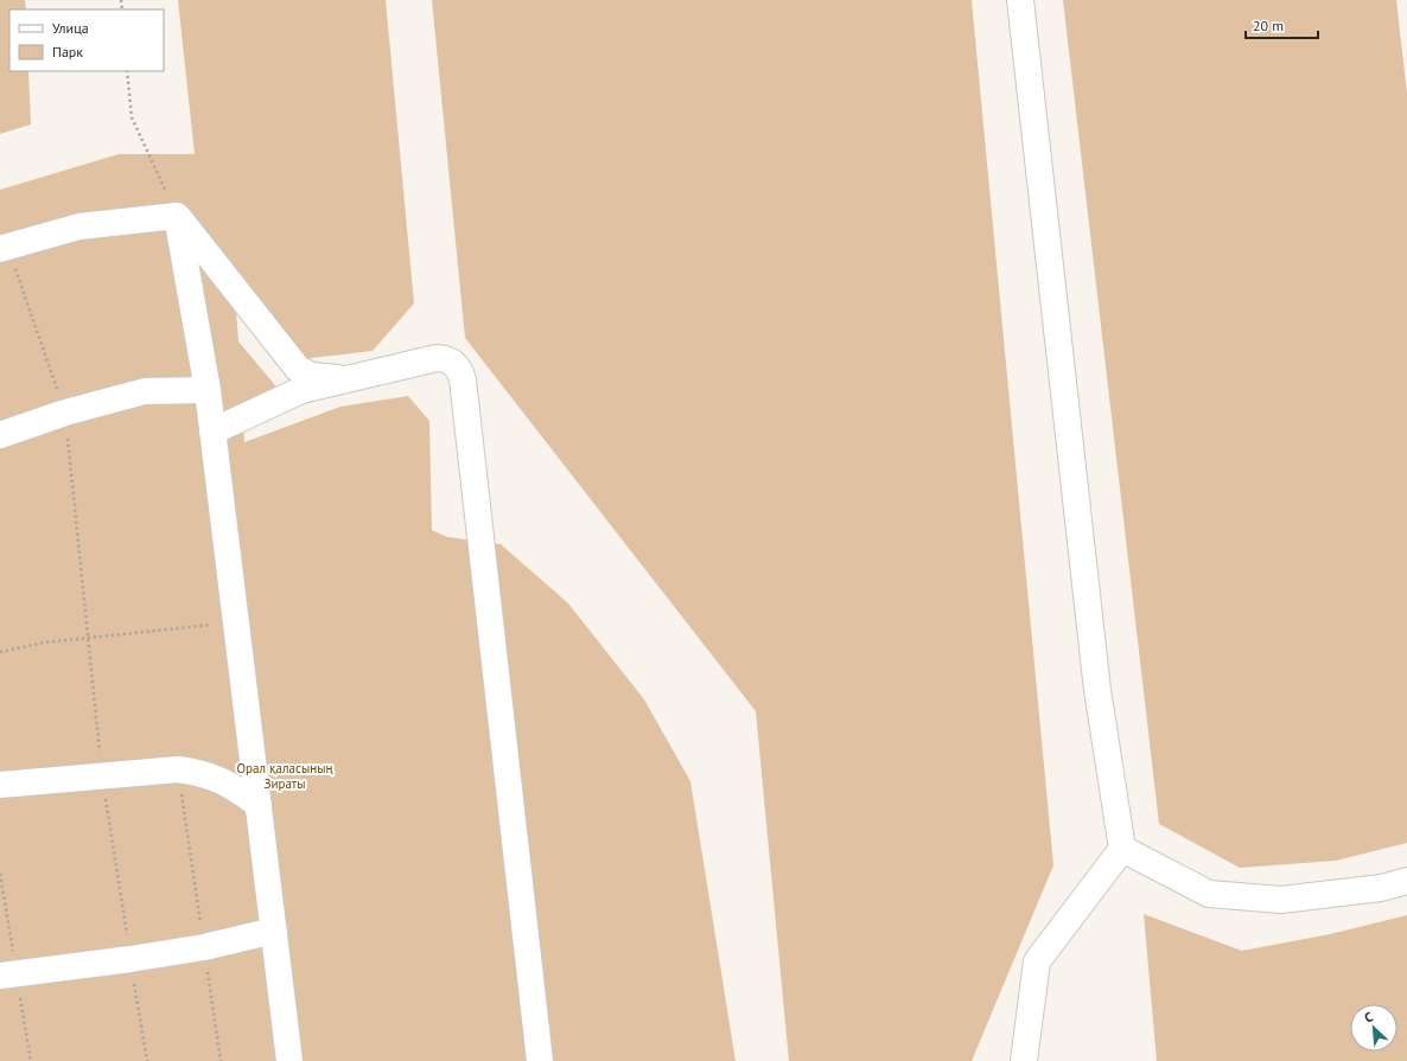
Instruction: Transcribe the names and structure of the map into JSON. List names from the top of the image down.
{
  "parks": ["Орал қаласының Зираты"],
  "legend": ["Улица", "Парк"],
  "scale_bar": "20 m",
  "north": "top left"
}
